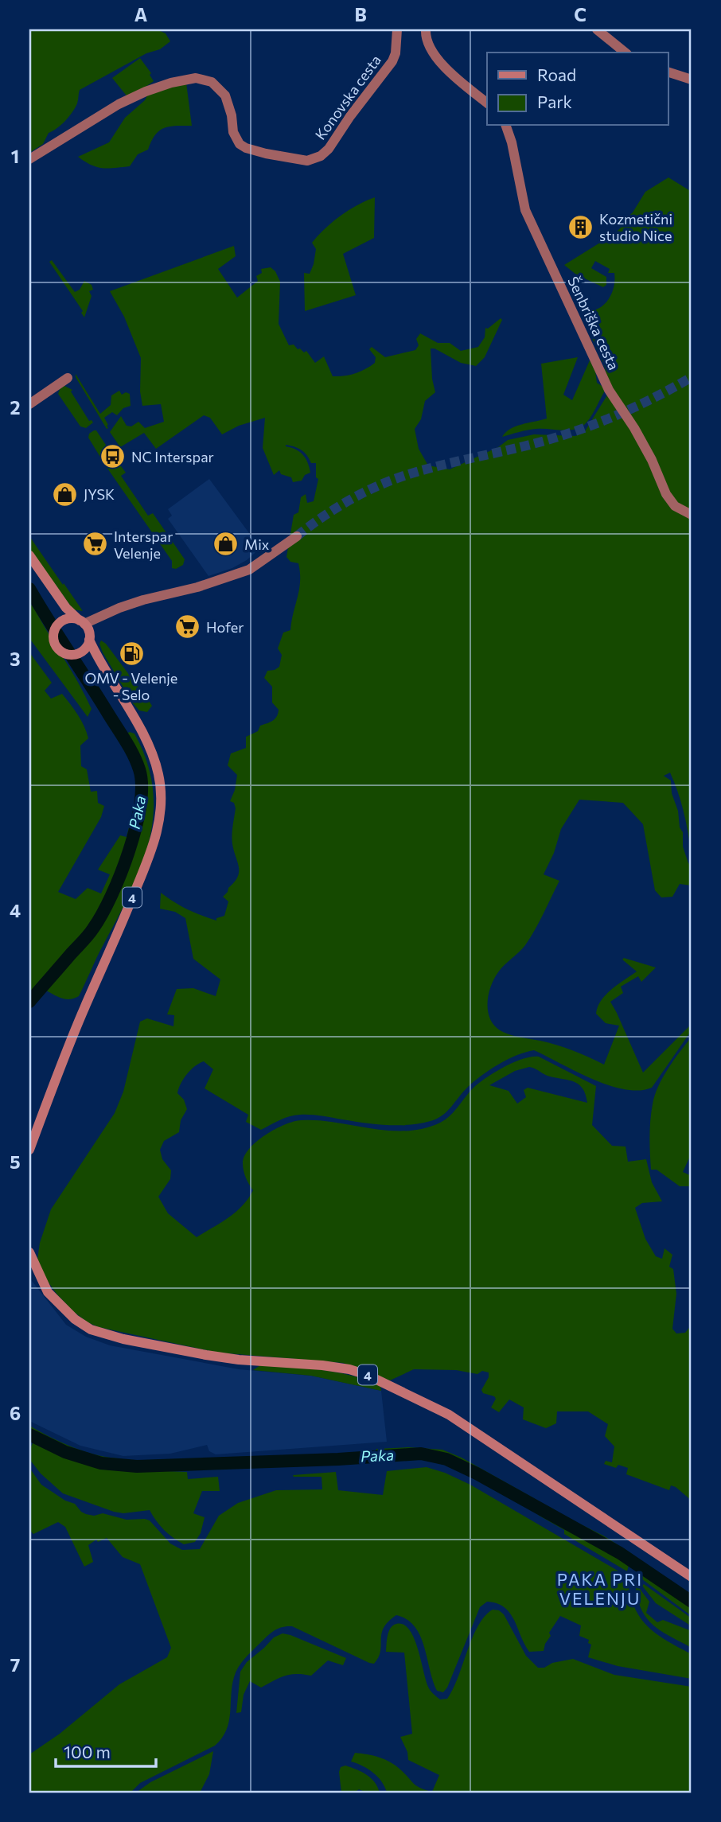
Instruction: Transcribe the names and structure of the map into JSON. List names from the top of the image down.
{
  "streets": {
    "main road": ["4"],
    "street": ["Konovska cesta", "Šenbriška cesta"]
  },
  "districts": ["PAKA PRI VELENJU"],
  "water": ["Paka"],
  "places": {
    "building": ["Kozmetični studio Nice"],
    "bus stop": ["NC Interspar"],
    "shop": ["JYSK", "Mix"],
    "supermarket": ["Interspar Velenje", "Hofer"],
    "fuel station": ["OMV - Velenje - Selo"]
  },
  "legend": ["Road", "Park"],
  "scale_bar": "100 m",
  "grid": {
    "columns": ["A", "B", "C"],
    "rows": [
      "1",
      "2",
      "3",
      "4",
      "5",
      "6",
      "7"
    ]
  }
}
